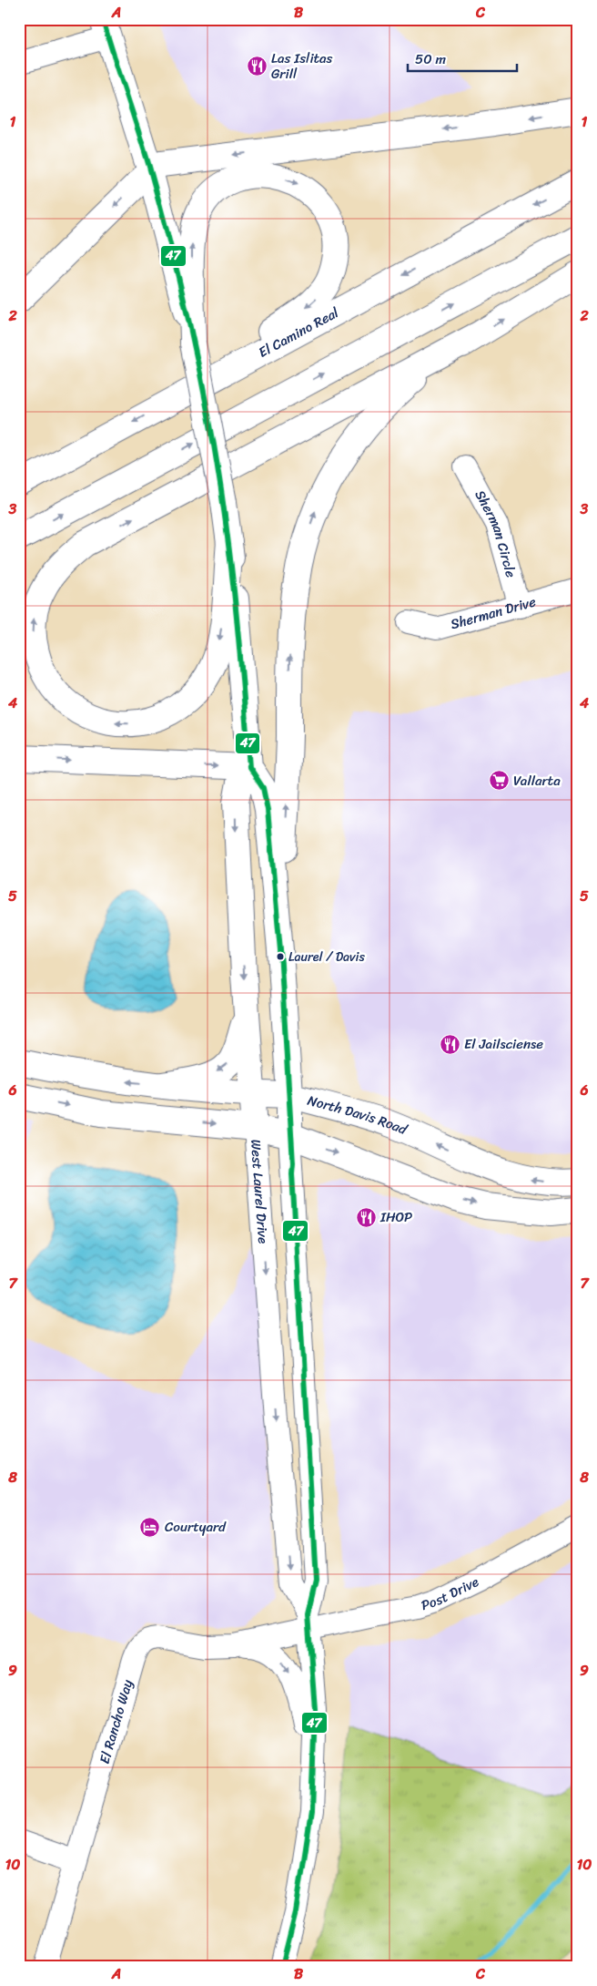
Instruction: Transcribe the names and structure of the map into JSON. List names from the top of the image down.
{
  "streets": {
    "main road": ["El Camino Real", "North Davis Road", "West Laurel Drive"],
    "street": [
      "Sherman Circle",
      "Sherman Drive",
      "Post Drive",
      "El Rancho Way"
    ]
  },
  "crossings": [
    ["Sherman Circle", "Sherman Drive"],
    ["North Davis Road", "West Laurel Drive"],
    ["West Laurel Drive", "Post Drive"],
    ["West Laurel Drive", "El Rancho Way"],
    ["Post Drive", "El Rancho Way"]
  ],
  "places": {
    "restaurant": ["Las Islitas Grill", "El Jailsciense", "IHOP"],
    "supermarket": ["Vallarta"],
    "other": ["Laurel / Davis"],
    "hotel": ["Courtyard"]
  },
  "lines": ["transit line 47"],
  "scale_bar": "50 m",
  "grid": {
    "columns": ["A", "B", "C"],
    "rows": [
      "1",
      "2",
      "3",
      "4",
      "5",
      "6",
      "7",
      "8",
      "9",
      "10"
    ]
  }
}
